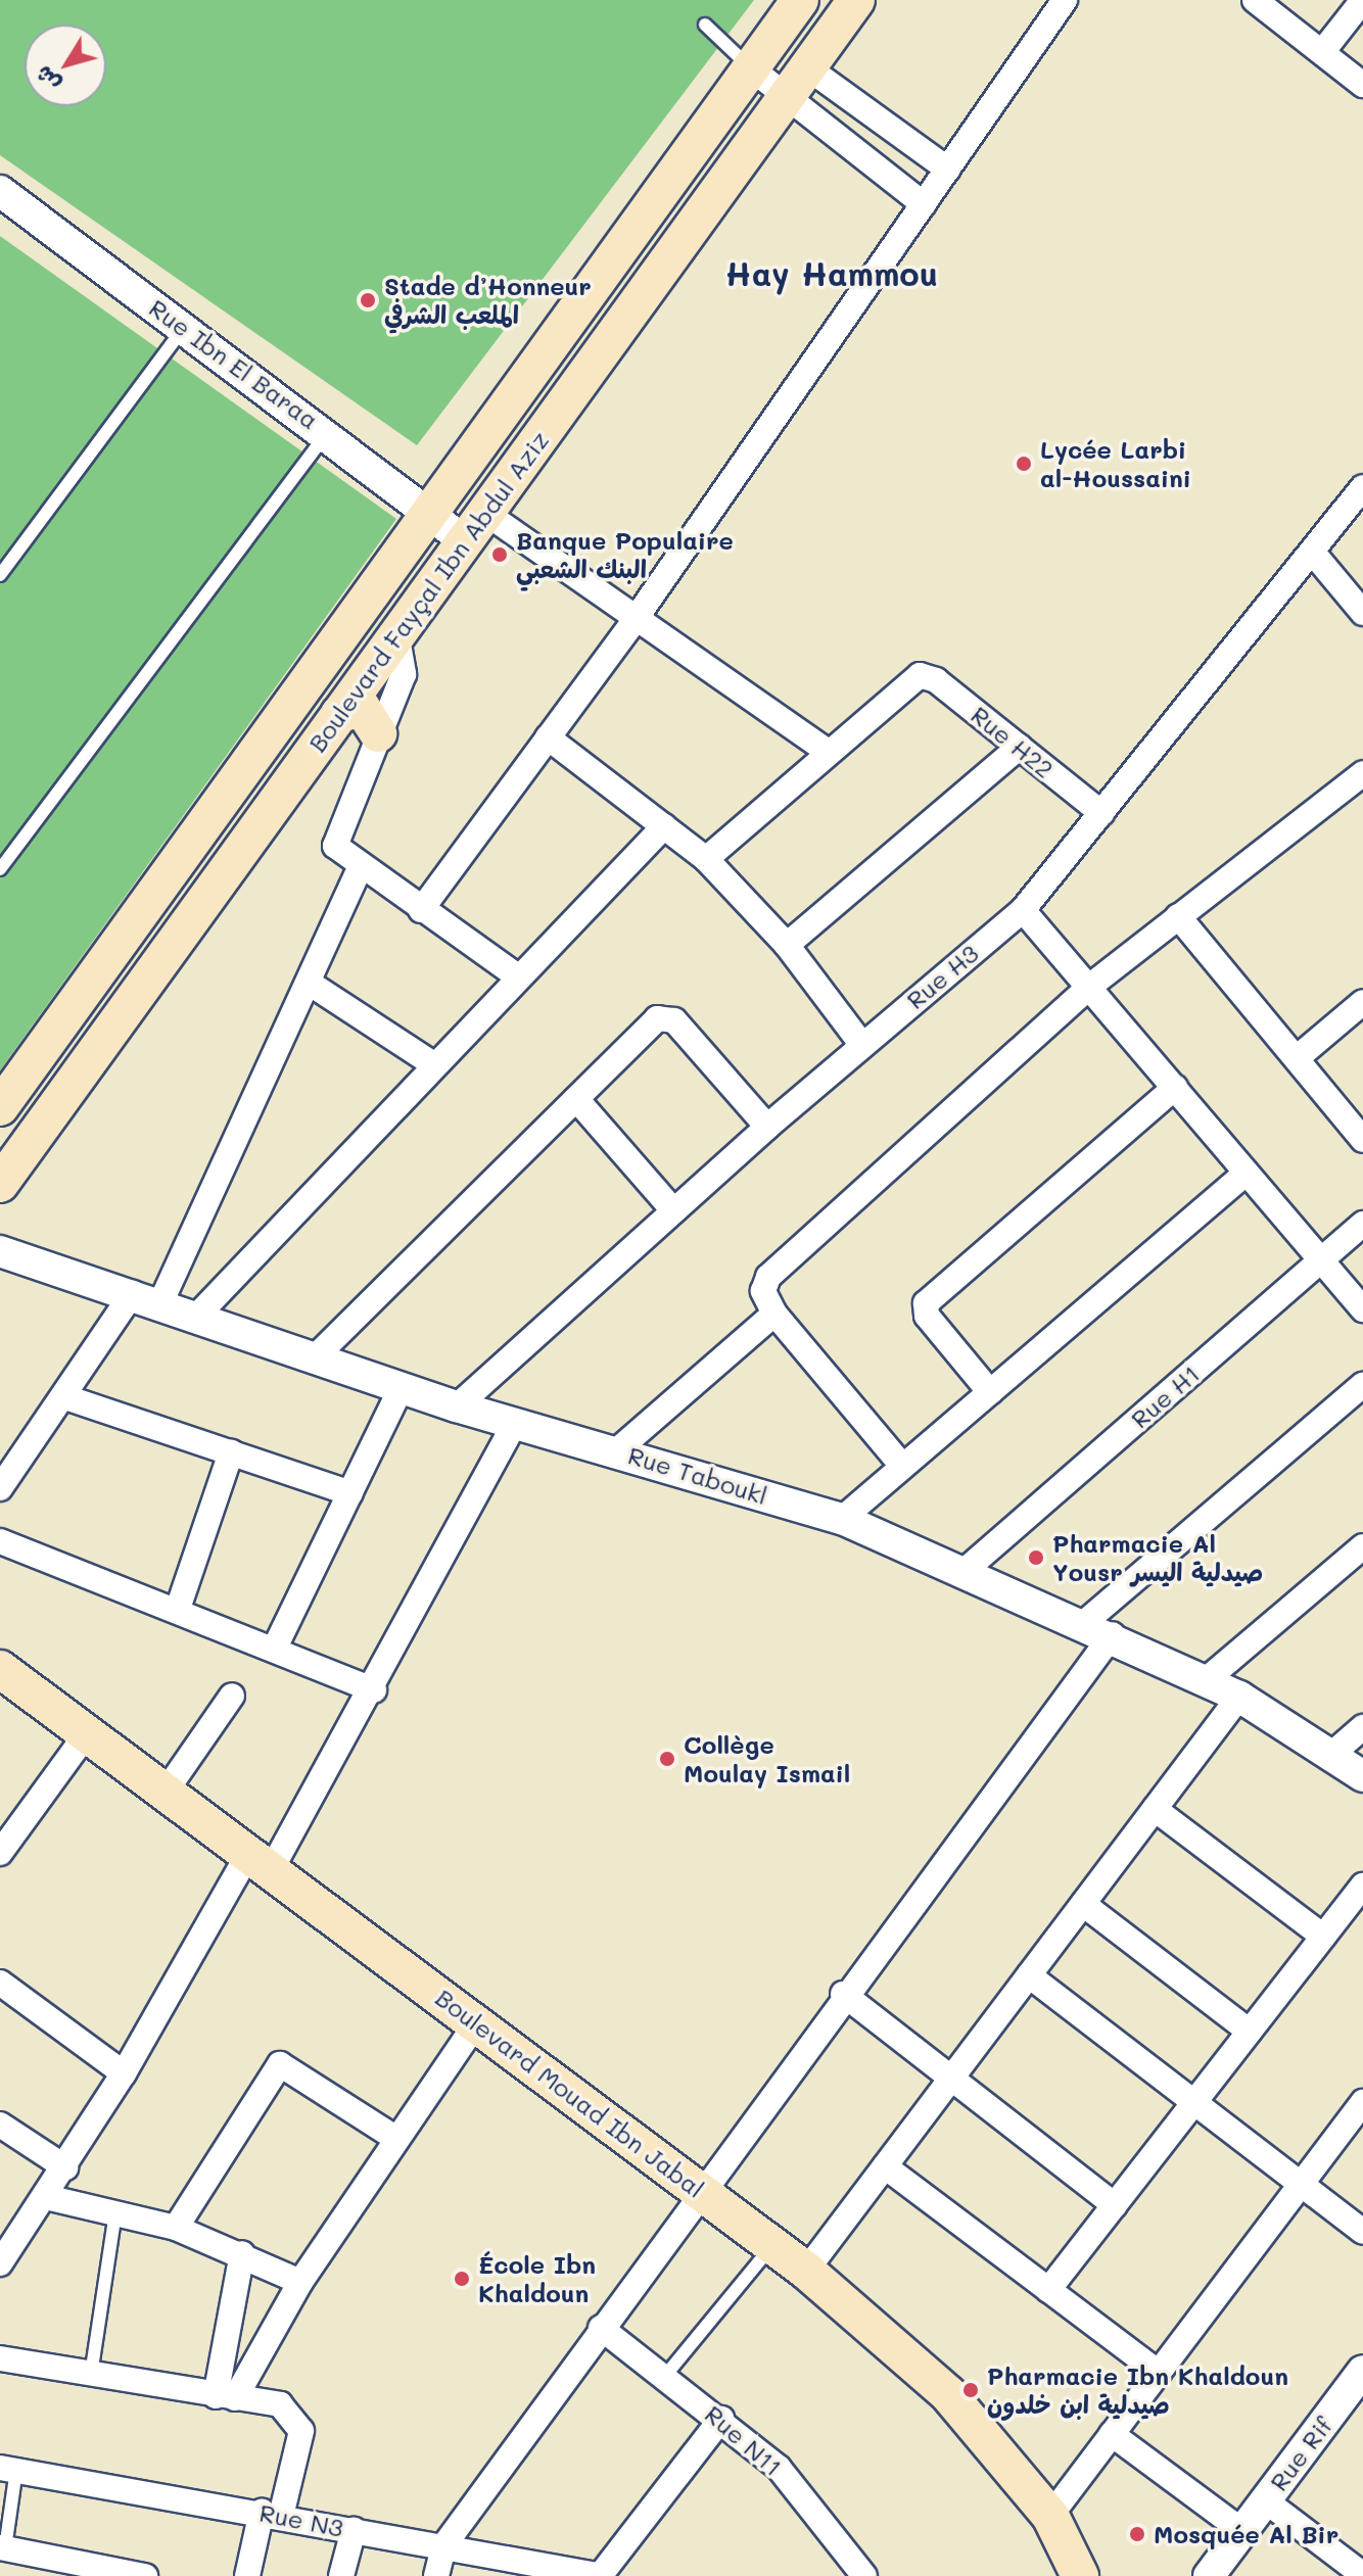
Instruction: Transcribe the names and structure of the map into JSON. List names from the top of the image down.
{
  "streets": {
    "main road": ["Boulevard Fayçal Ibn Abdul Aziz", "Boulevard Mouad Ibn Jabal"],
    "street": [
      "Rue Ibn El Baraa",
      "Rue H22",
      "Rue H3",
      "Rue H1",
      "Rue Taboukl",
      "Rue N11",
      "Rue Rif",
      "Rue N3"
    ]
  },
  "crossings": [
    ["Rue Ibn El Baraa", "Boulevard Fayçal Ibn Abdul Aziz"],
    ["Rue H22", "Rue H3"],
    ["Rue H3", "Rue Taboukl"],
    ["Rue H1", "Rue Taboukl"]
  ],
  "districts": ["Hay Hammou"],
  "places": [
    "Stade d’Honneur الملعب الشرفي",
    "Lycée Larbi al-Houssaini",
    "Banque Populaire البنك الشعبي",
    "Pharmacie Al Yousr صيدلية اليسر",
    "Collège Moulay Ismail",
    "École Ibn Khaldoun",
    "Pharmacie Ibn Khaldoun صيدلية ابن خلدون",
    "Mosquée Al Bir"
  ],
  "north": "bottom left"
}
